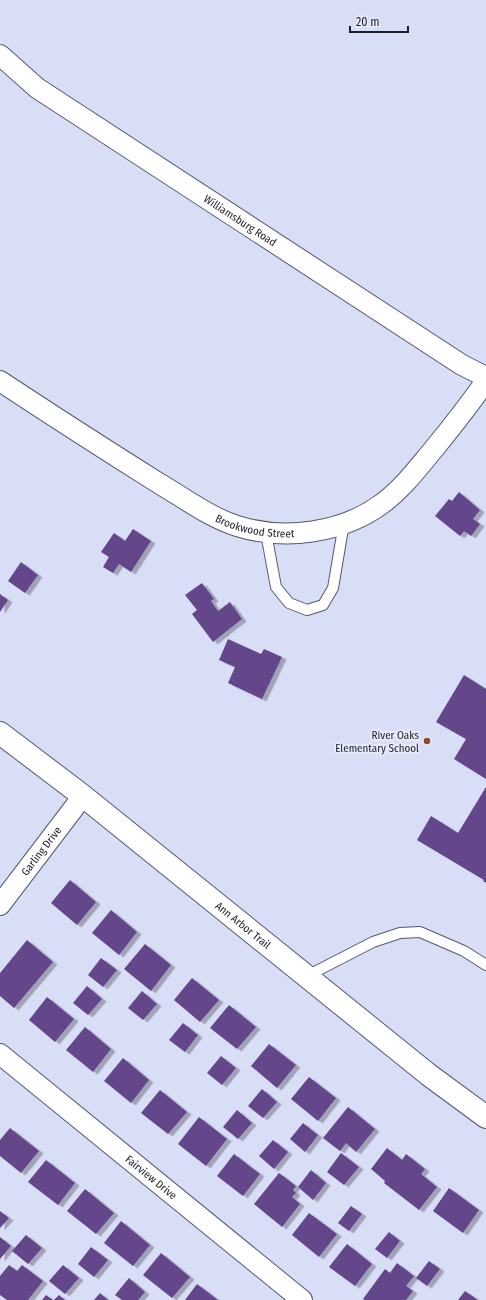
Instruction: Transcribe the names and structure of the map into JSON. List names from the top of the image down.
{
  "streets": {
    "street": [
      "Williamsburg Road",
      "Brookwood Street",
      "Garling Drive",
      "Ann Arbor Trail",
      "Fairview Drive"
    ]
  },
  "crossings": [
    ["Garling Drive", "Ann Arbor Trail"]
  ],
  "places": ["River Oaks Elementary School"],
  "scale_bar": "20 m"
}
